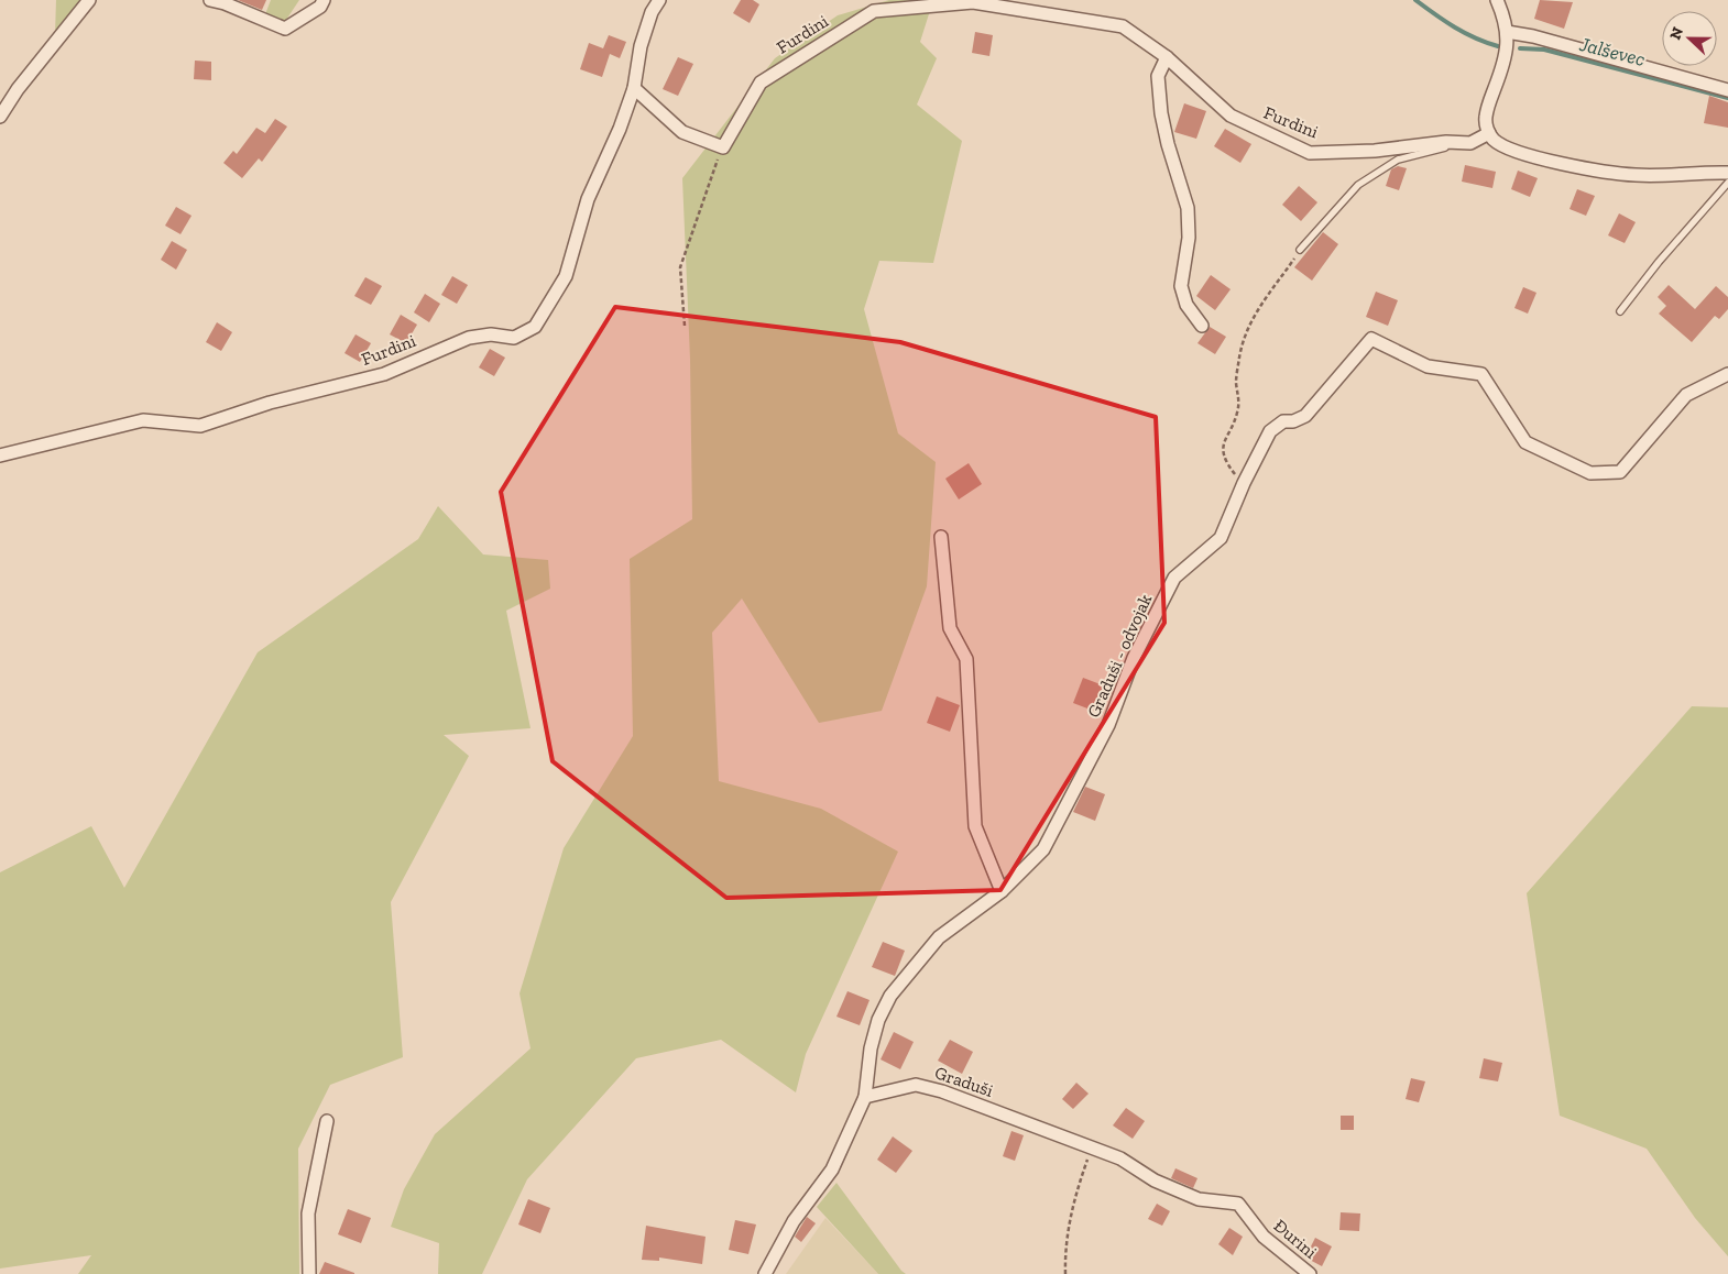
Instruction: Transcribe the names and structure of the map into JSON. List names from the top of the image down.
{
  "streets": {
    "street": [
      "Furdini",
      "Graduši - odvojak",
      "Graduši",
      "Đurini"
    ]
  },
  "crossings": [
    ["Graduši - odvojak", "Graduši"],
    ["Graduši", "Đurini"]
  ],
  "water": ["Jalševec"],
  "north": "left"
}
